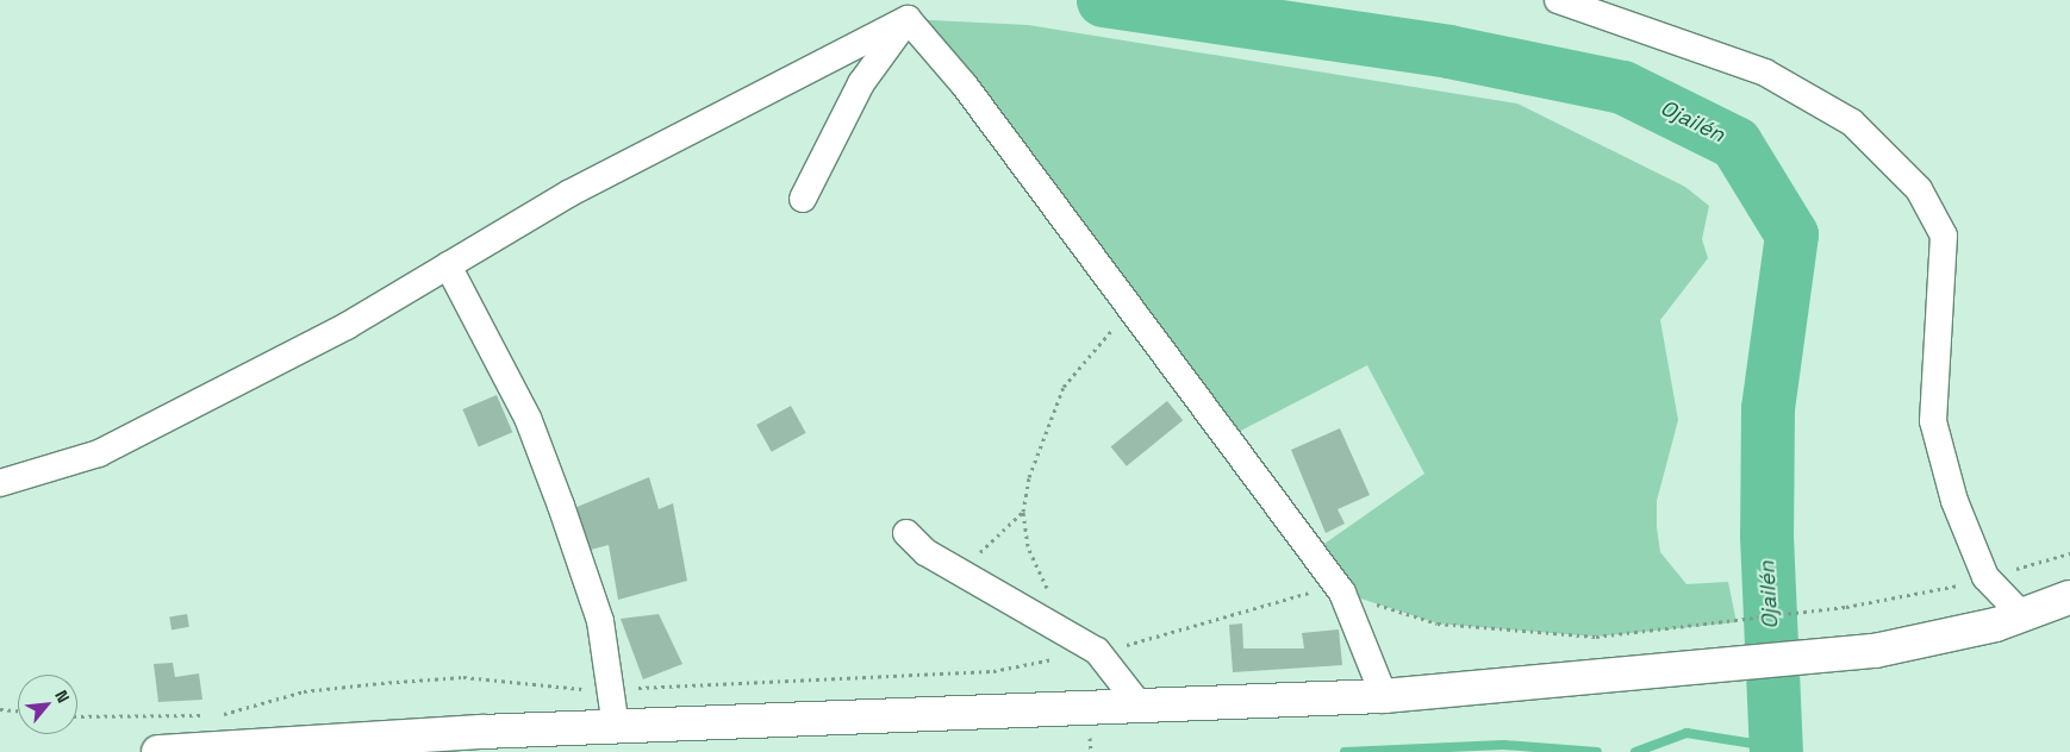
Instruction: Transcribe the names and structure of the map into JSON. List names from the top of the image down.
{
  "water": ["Ojailén"],
  "north": "top right"
}
